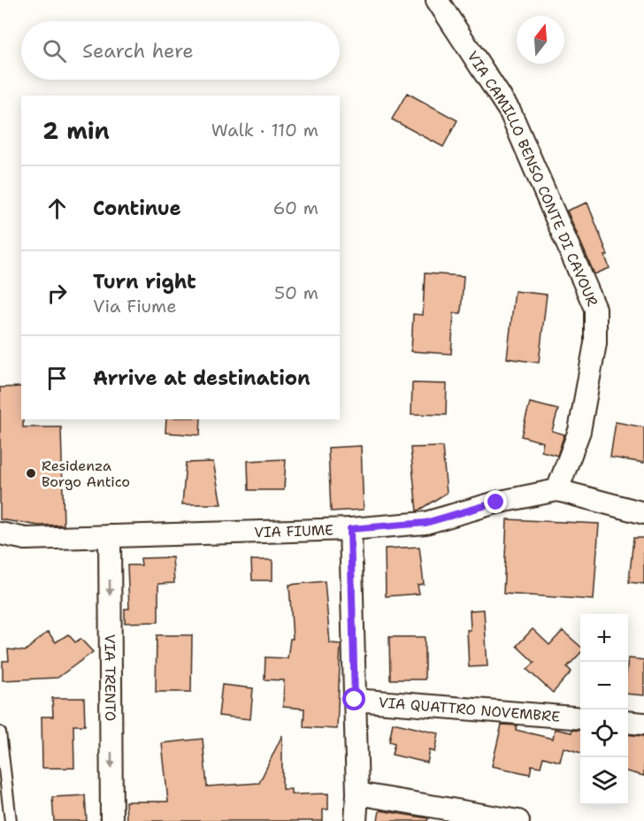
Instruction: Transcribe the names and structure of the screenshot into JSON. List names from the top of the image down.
{
  "streets": {
    "street": [
      "VIA CAMILLO BENSO CONTE DI CAVOUR",
      "VIA FIUME",
      "VIA TRENTO",
      "VIA QUATTRO NOVEMBRE"
    ]
  },
  "crossings": [
    ["VIA CAMILLO BENSO CONTE DI CAVOUR", "VIA FIUME"],
    ["VIA FIUME", "VIA TRENTO"]
  ],
  "one_way": ["VIA TRENTO"],
  "places": ["Residenza Borgo Antico"],
  "north": "top",
  "page": {
    "search": "Search here",
    "heading": ["2 min", "Walk · 110 m"],
    "list": [
      ["Continue", "60 m"],
      ["Turn right", "Via Fiume", "50 m"],
      "Arrive at destination"
    ],
    "map_buttons": ["+", "−"]
  }
}
